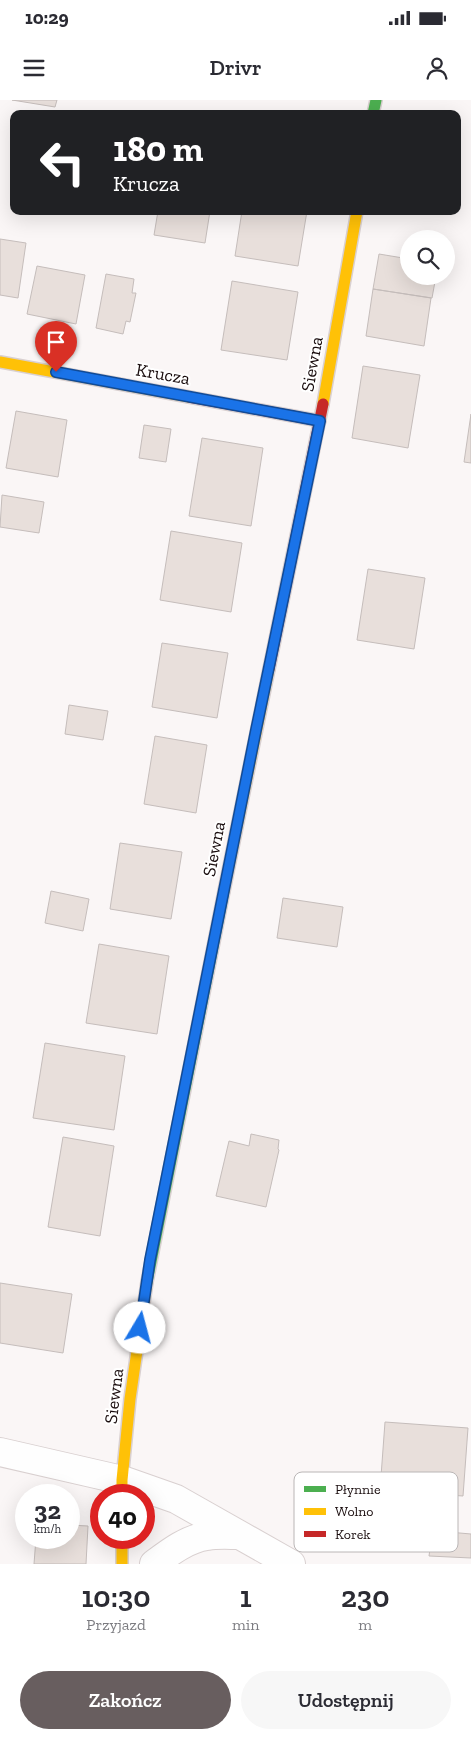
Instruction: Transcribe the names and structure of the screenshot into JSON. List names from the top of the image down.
{
  "streets": {
    "street": ["Siewna", "Krucza"]
  },
  "crossings": [
    ["Siewna", "Krucza"]
  ],
  "legend": ["Płynnie", "Wolno", "Korek"],
  "page": {
    "status": "10:29",
    "header": "Drivr",
    "turn": ["180 m", "Krucza"],
    "speed": "32 km/h",
    "limit": "40",
    "eta": [
      "10:30",
      "Przyjazd",
      "1",
      "min",
      "230",
      "m"
    ],
    "buttons": ["Zakończ", "Udostępnij"]
  }
}
